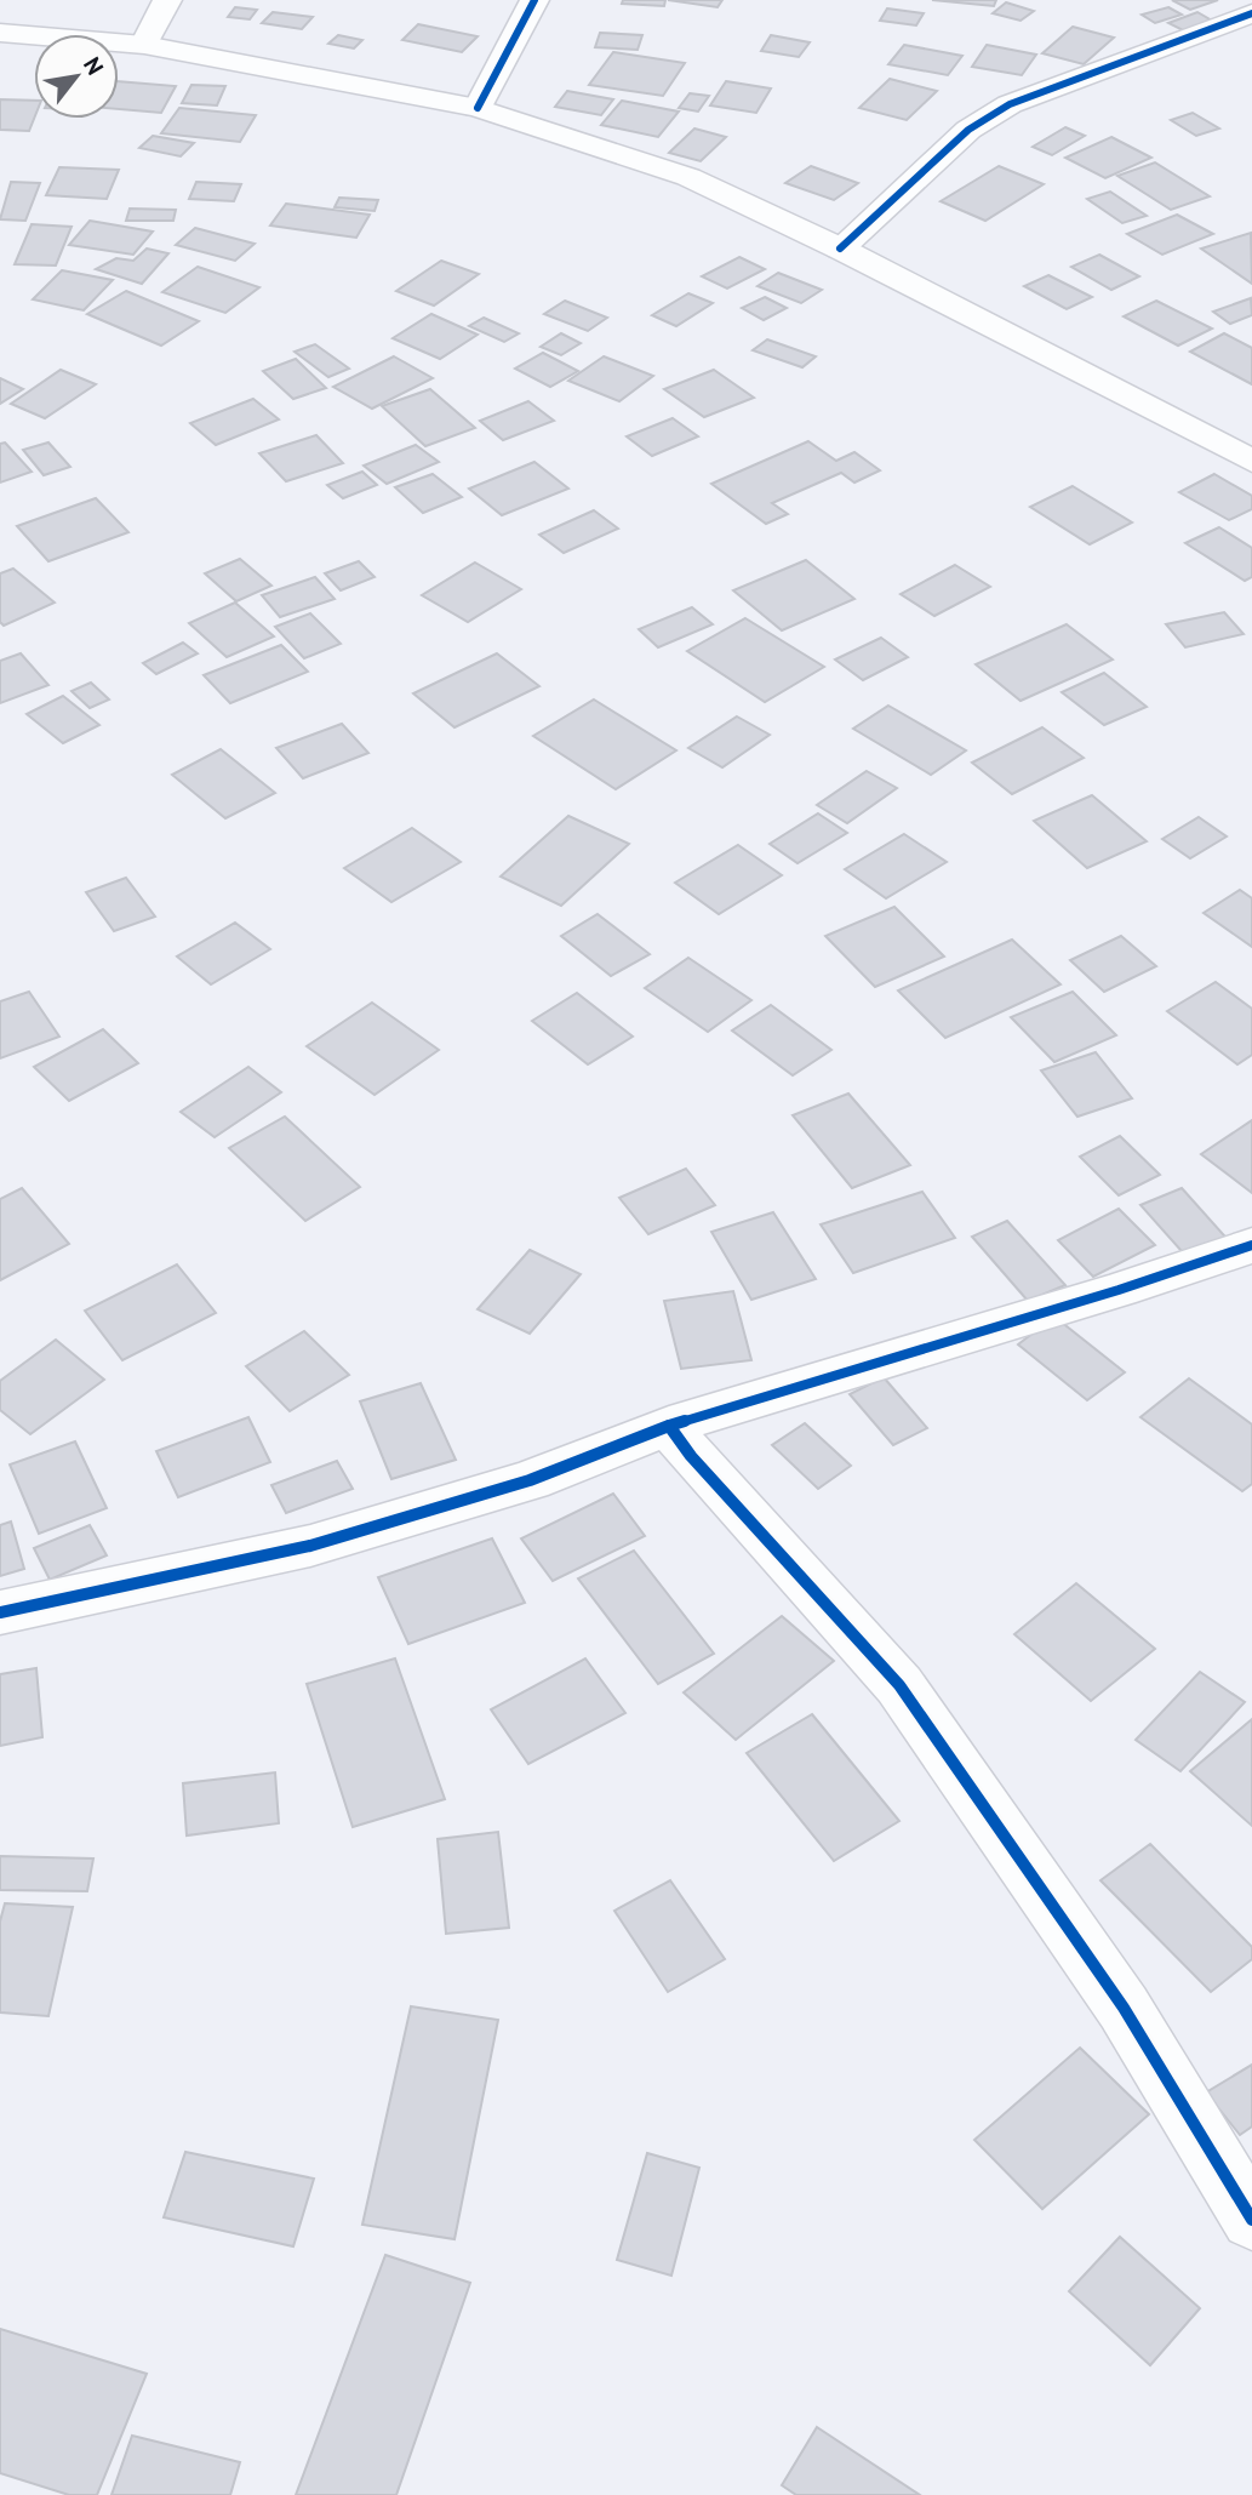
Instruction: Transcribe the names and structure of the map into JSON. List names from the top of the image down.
{
  "north": "top right"
}
